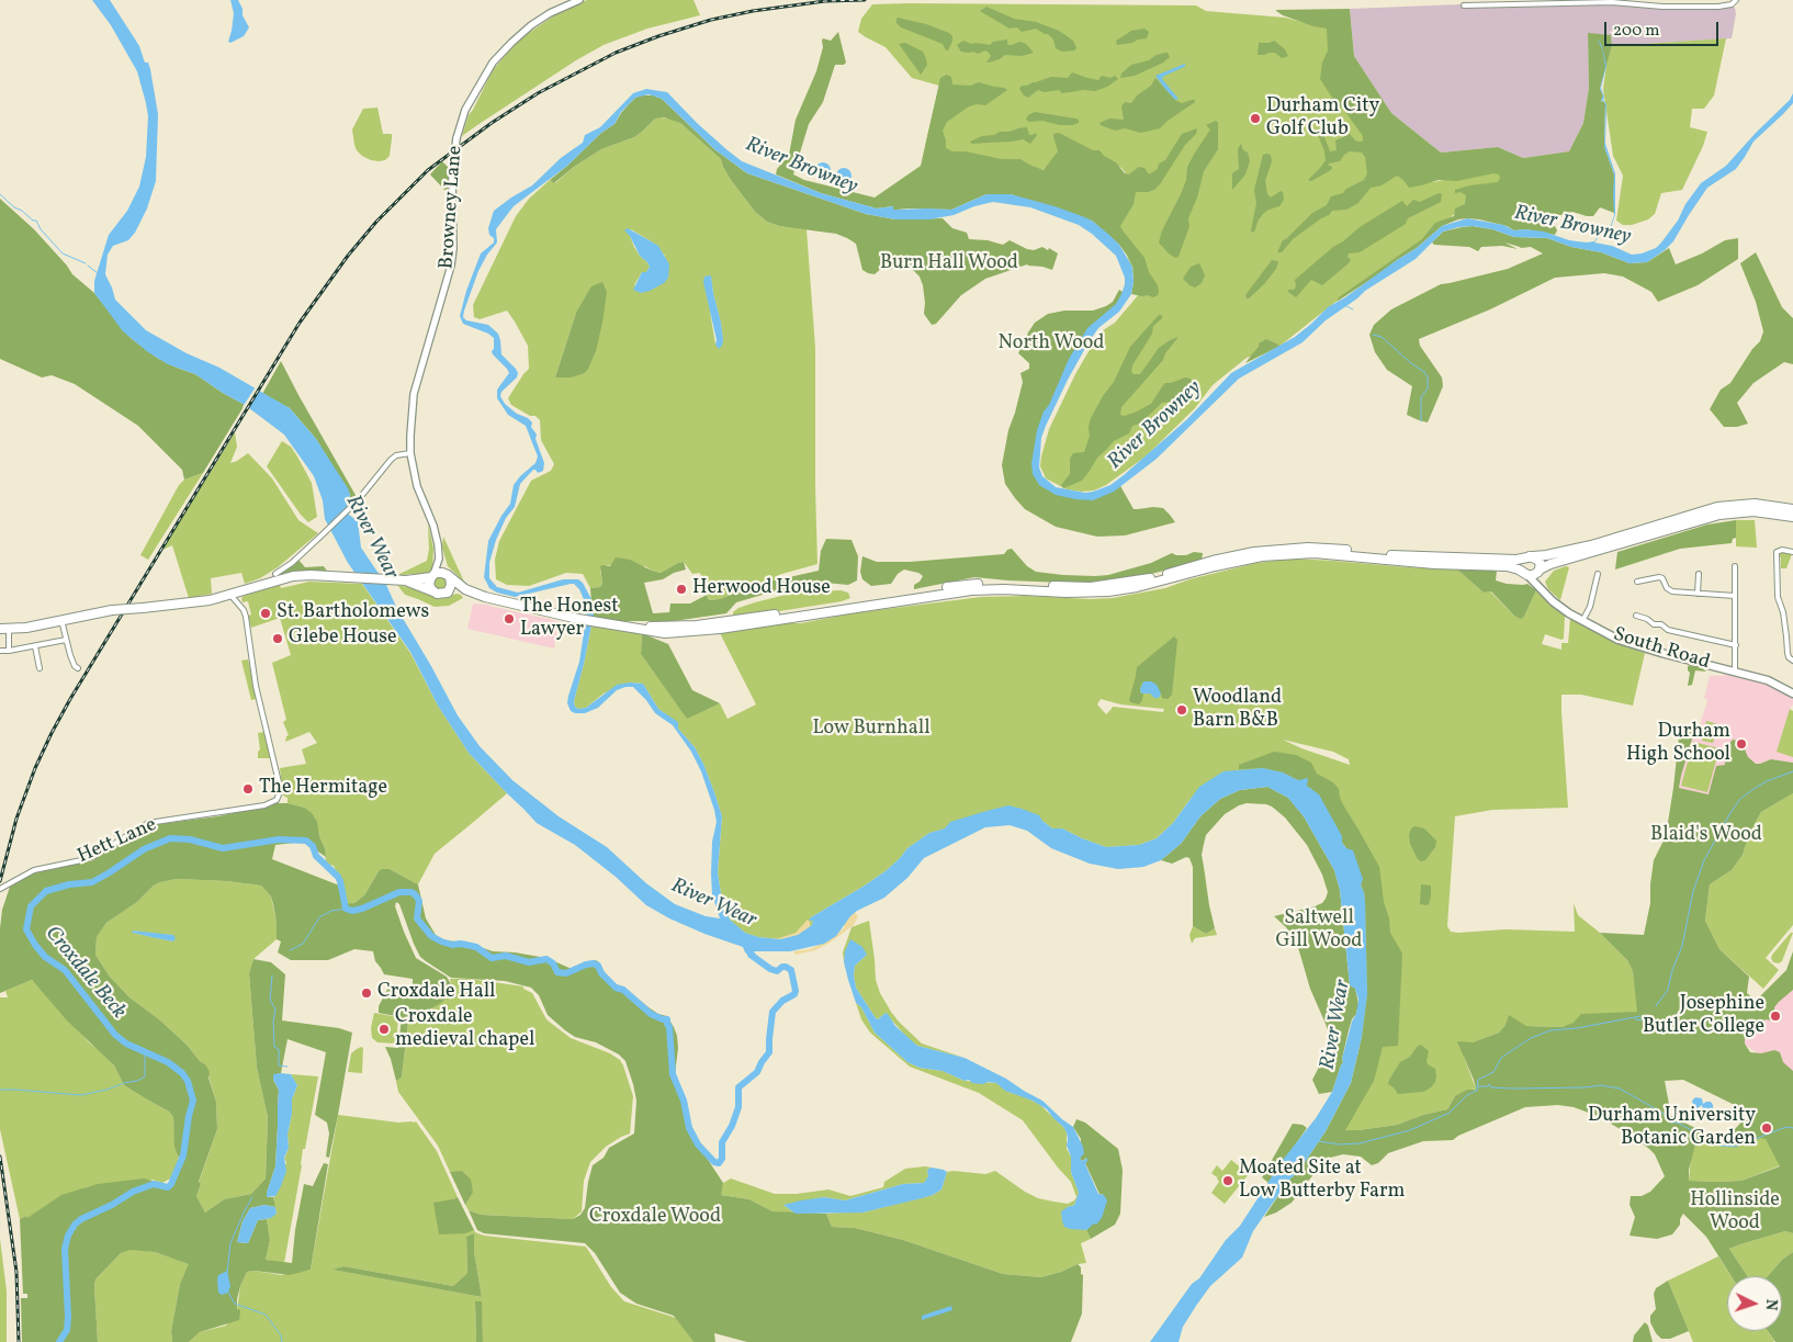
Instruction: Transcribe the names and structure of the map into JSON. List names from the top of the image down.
{
  "streets": {
    "main road": ["Browney Lane", "South Road"],
    "street": ["Hett Lane"]
  },
  "water": ["River Browney", "River Wear", "Croxdale Beck"],
  "parks": [
    "Burn Hall Wood",
    "North Wood",
    "Low Burnhall",
    "Blaid's Wood",
    "Saltwell Gill Wood",
    "Hollinside Wood",
    "Croxdale Wood"
  ],
  "places": [
    "Durham City Golf Club",
    "Herwood House",
    "St. Bartholomews",
    "The Honest Lawyer",
    "Glebe House",
    "Woodland Barn B&B",
    "Durham High School",
    "The Hermitage",
    "Croxdale Hall",
    "Josephine Butler College",
    "Croxdale medieval chapel",
    "Durham University Botanic Garden",
    "Moated Site at Low Butterby Farm"
  ],
  "scale_bar": "200 m",
  "north": "right"
}
